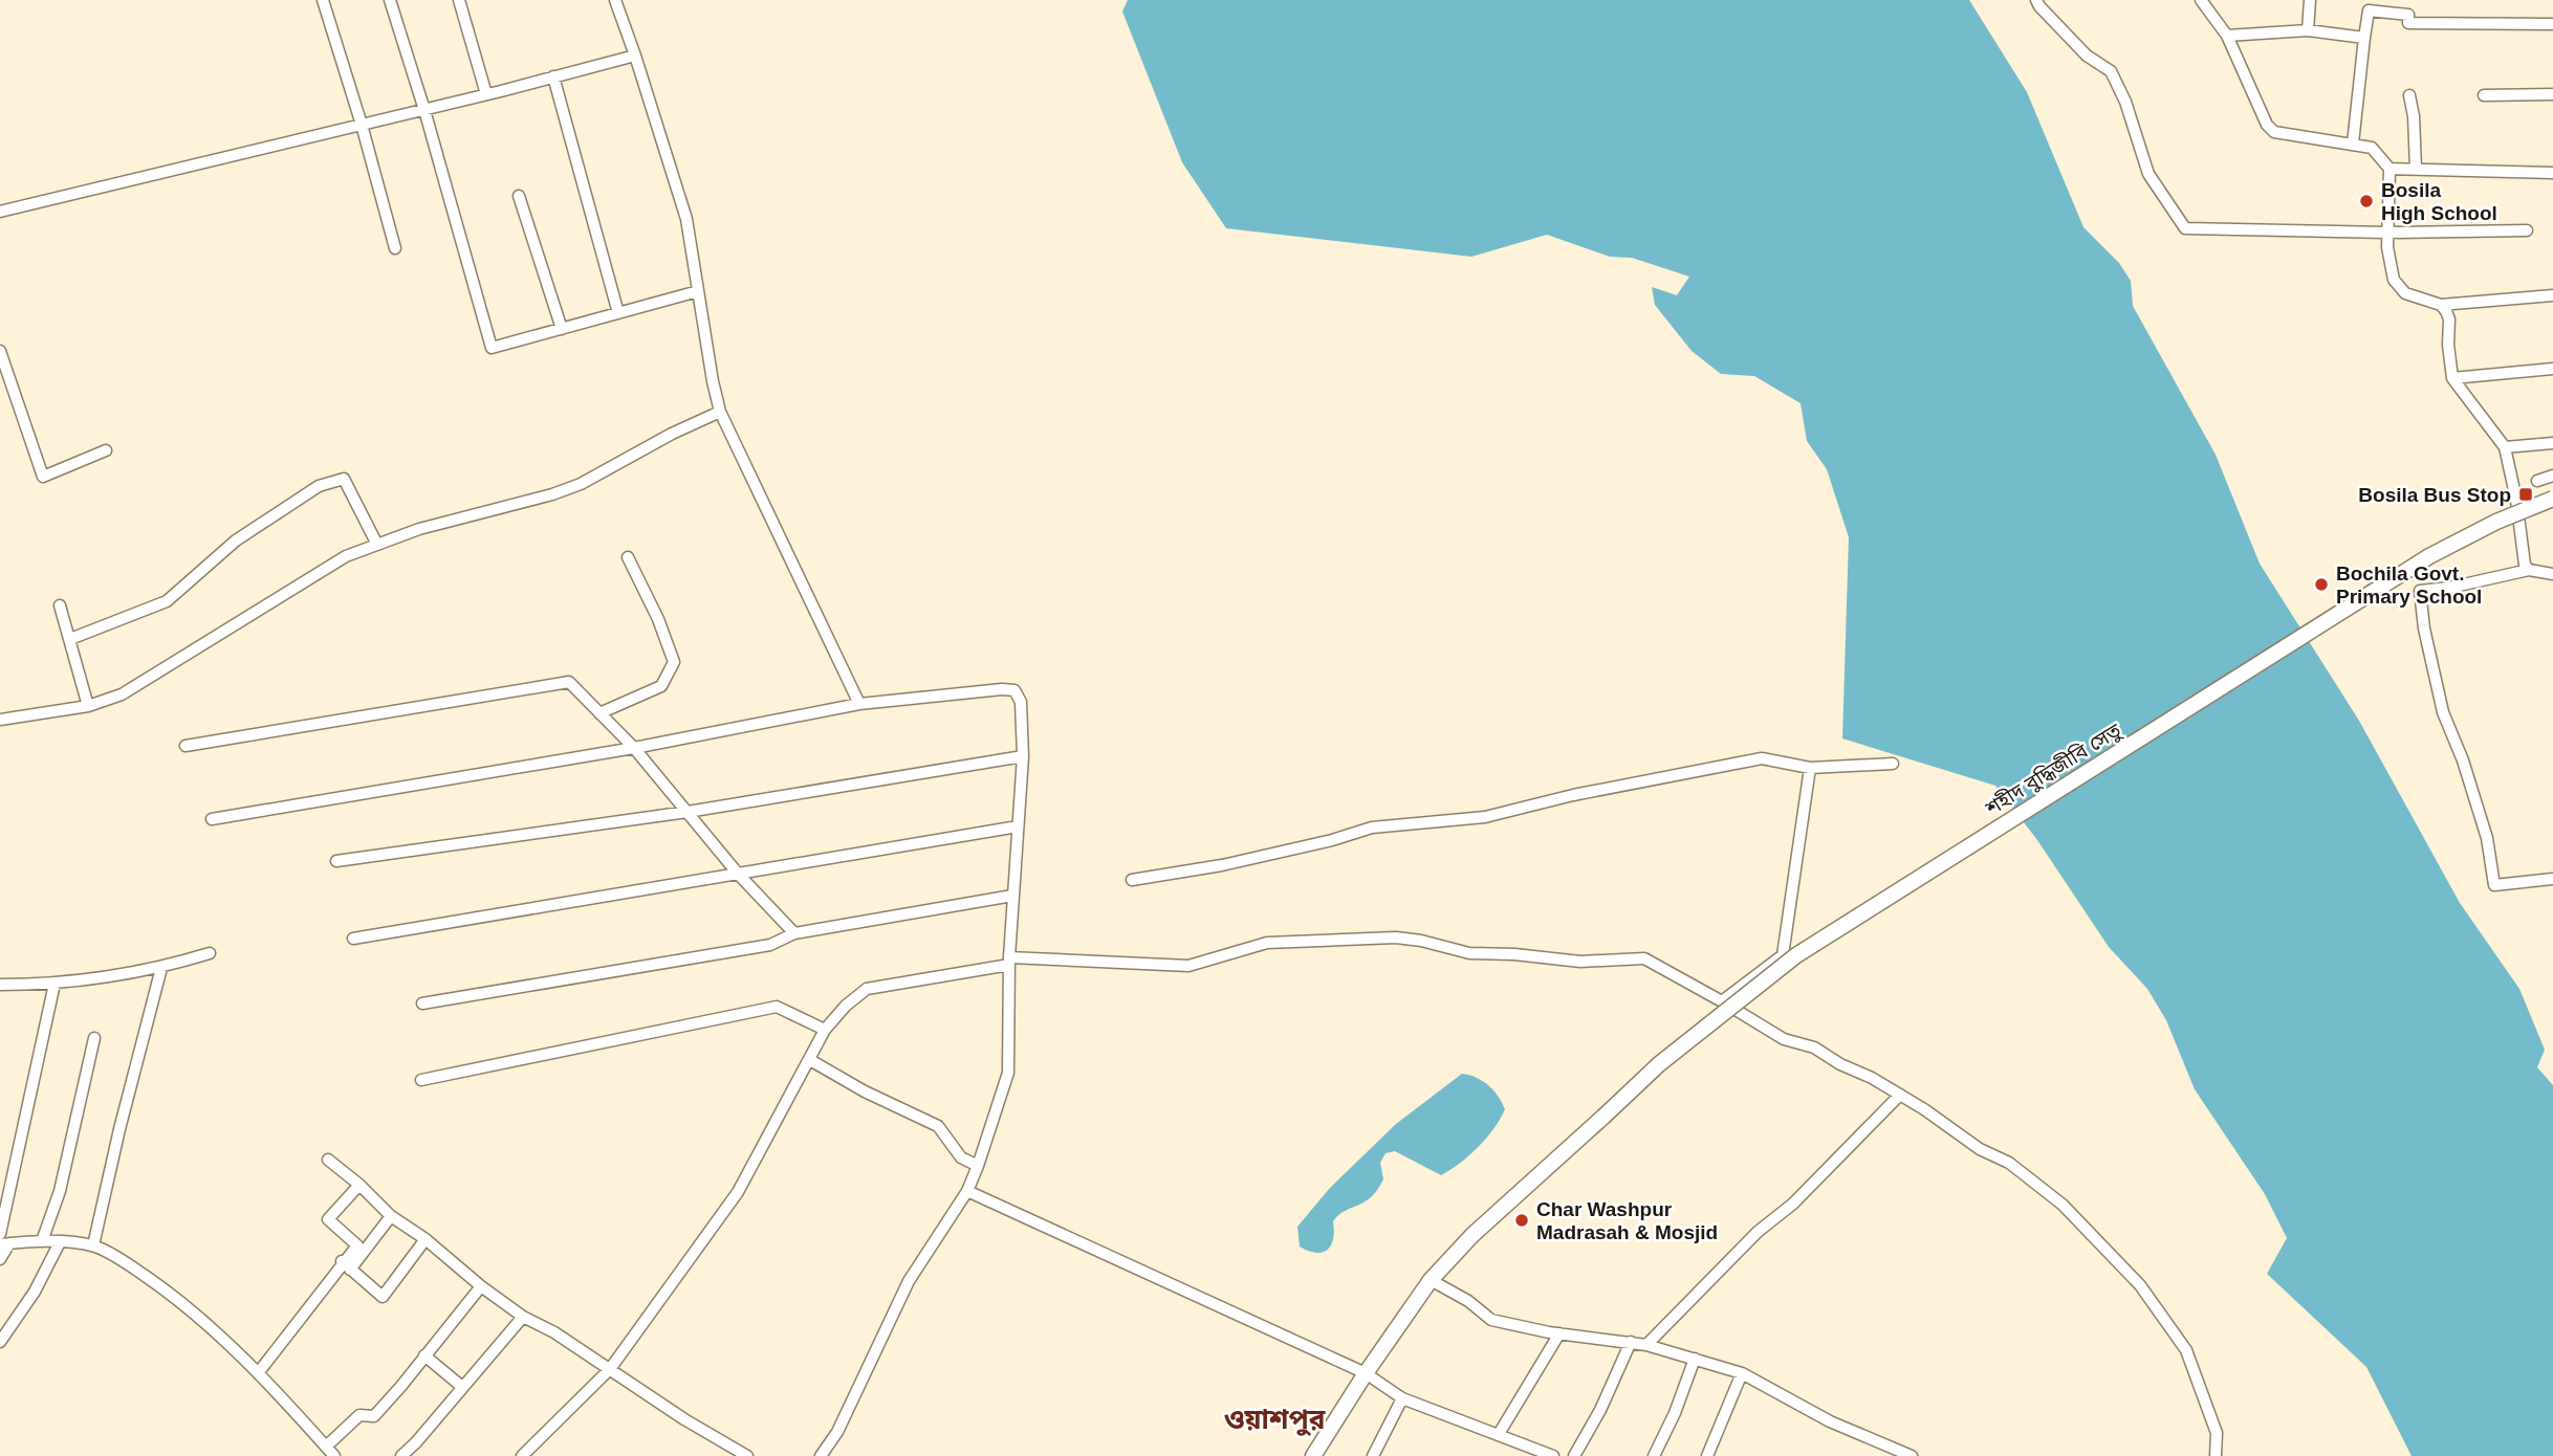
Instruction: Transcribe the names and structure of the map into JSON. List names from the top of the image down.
{
  "streets": {
    "main road": ["শহীদ বুদ্ধিজীবি সেতু"]
  },
  "districts": ["ওয়াশপুর"],
  "places": {
    "other": ["Bosila High School", "Bochila Govt. Primary School", "Char Washpur Madrasah & Mosjid"],
    "transit": ["Bosila Bus Stop"]
  }
}
